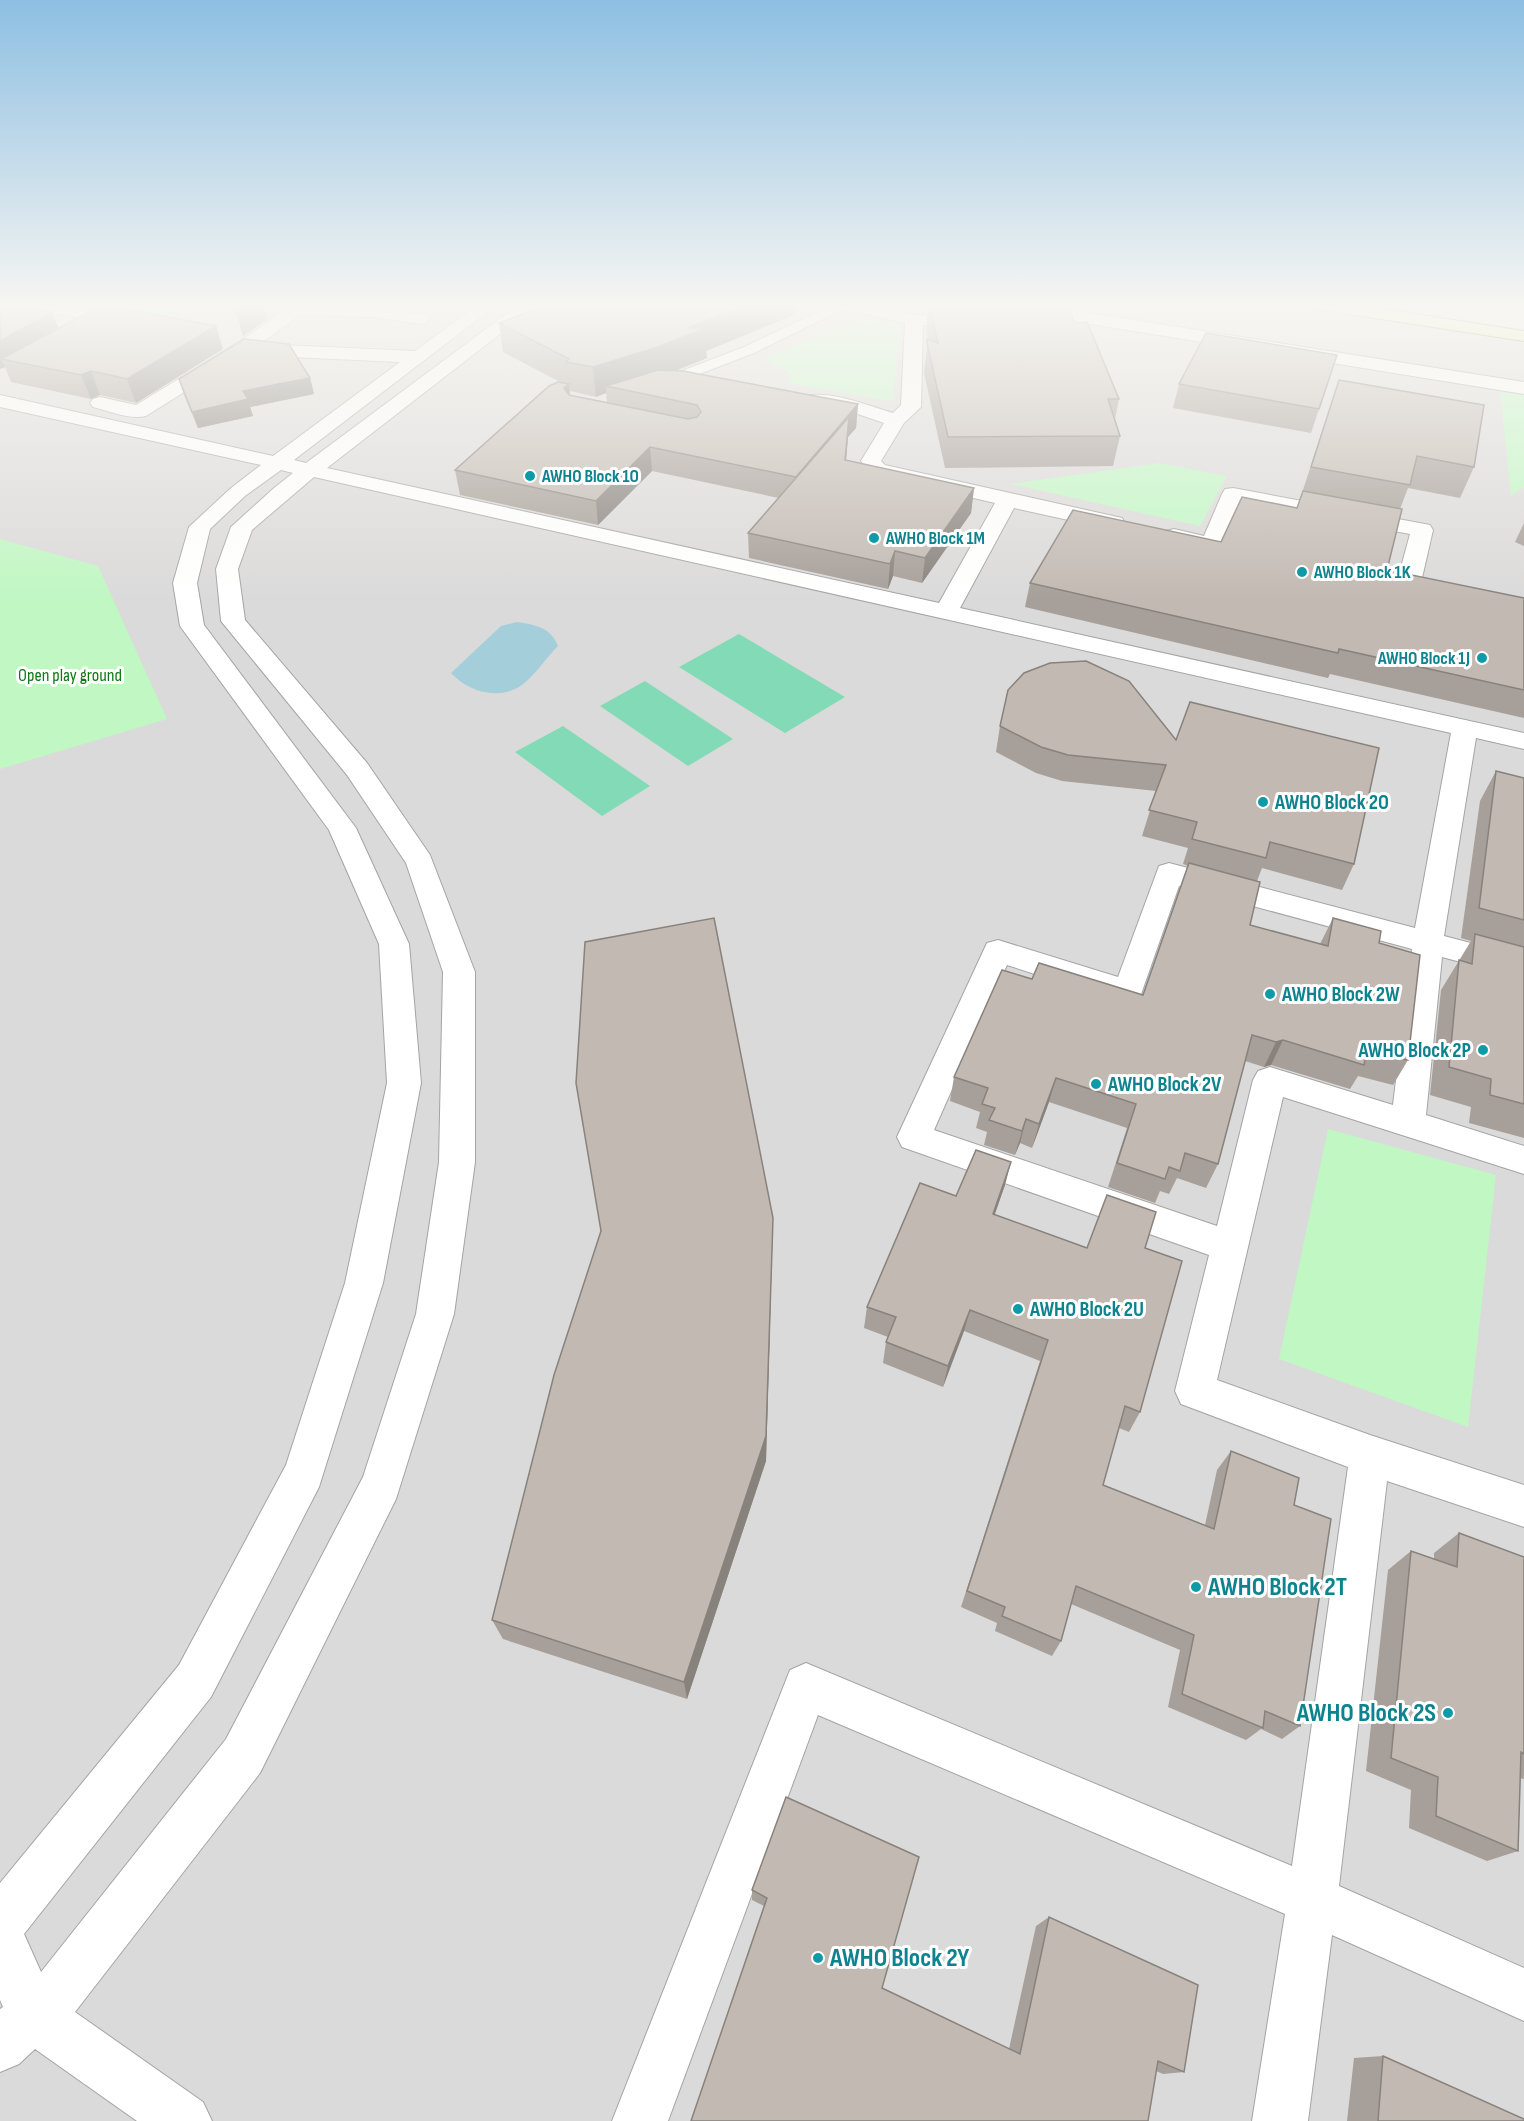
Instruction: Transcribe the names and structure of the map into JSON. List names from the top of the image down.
{
  "parks": ["Open play ground"],
  "places": [
    "AWHO Block 1O",
    "AWHO Block 1M",
    "AWHO Block 1K",
    "AWHO Block 1J",
    "AWHO Block 2O",
    "AWHO Block 2W",
    "AWHO Block 2P",
    "AWHO Block 2V",
    "AWHO Block 2U",
    "AWHO Block 2T",
    "AWHO Block 2S",
    "AWHO Block 2Y"
  ]
}
